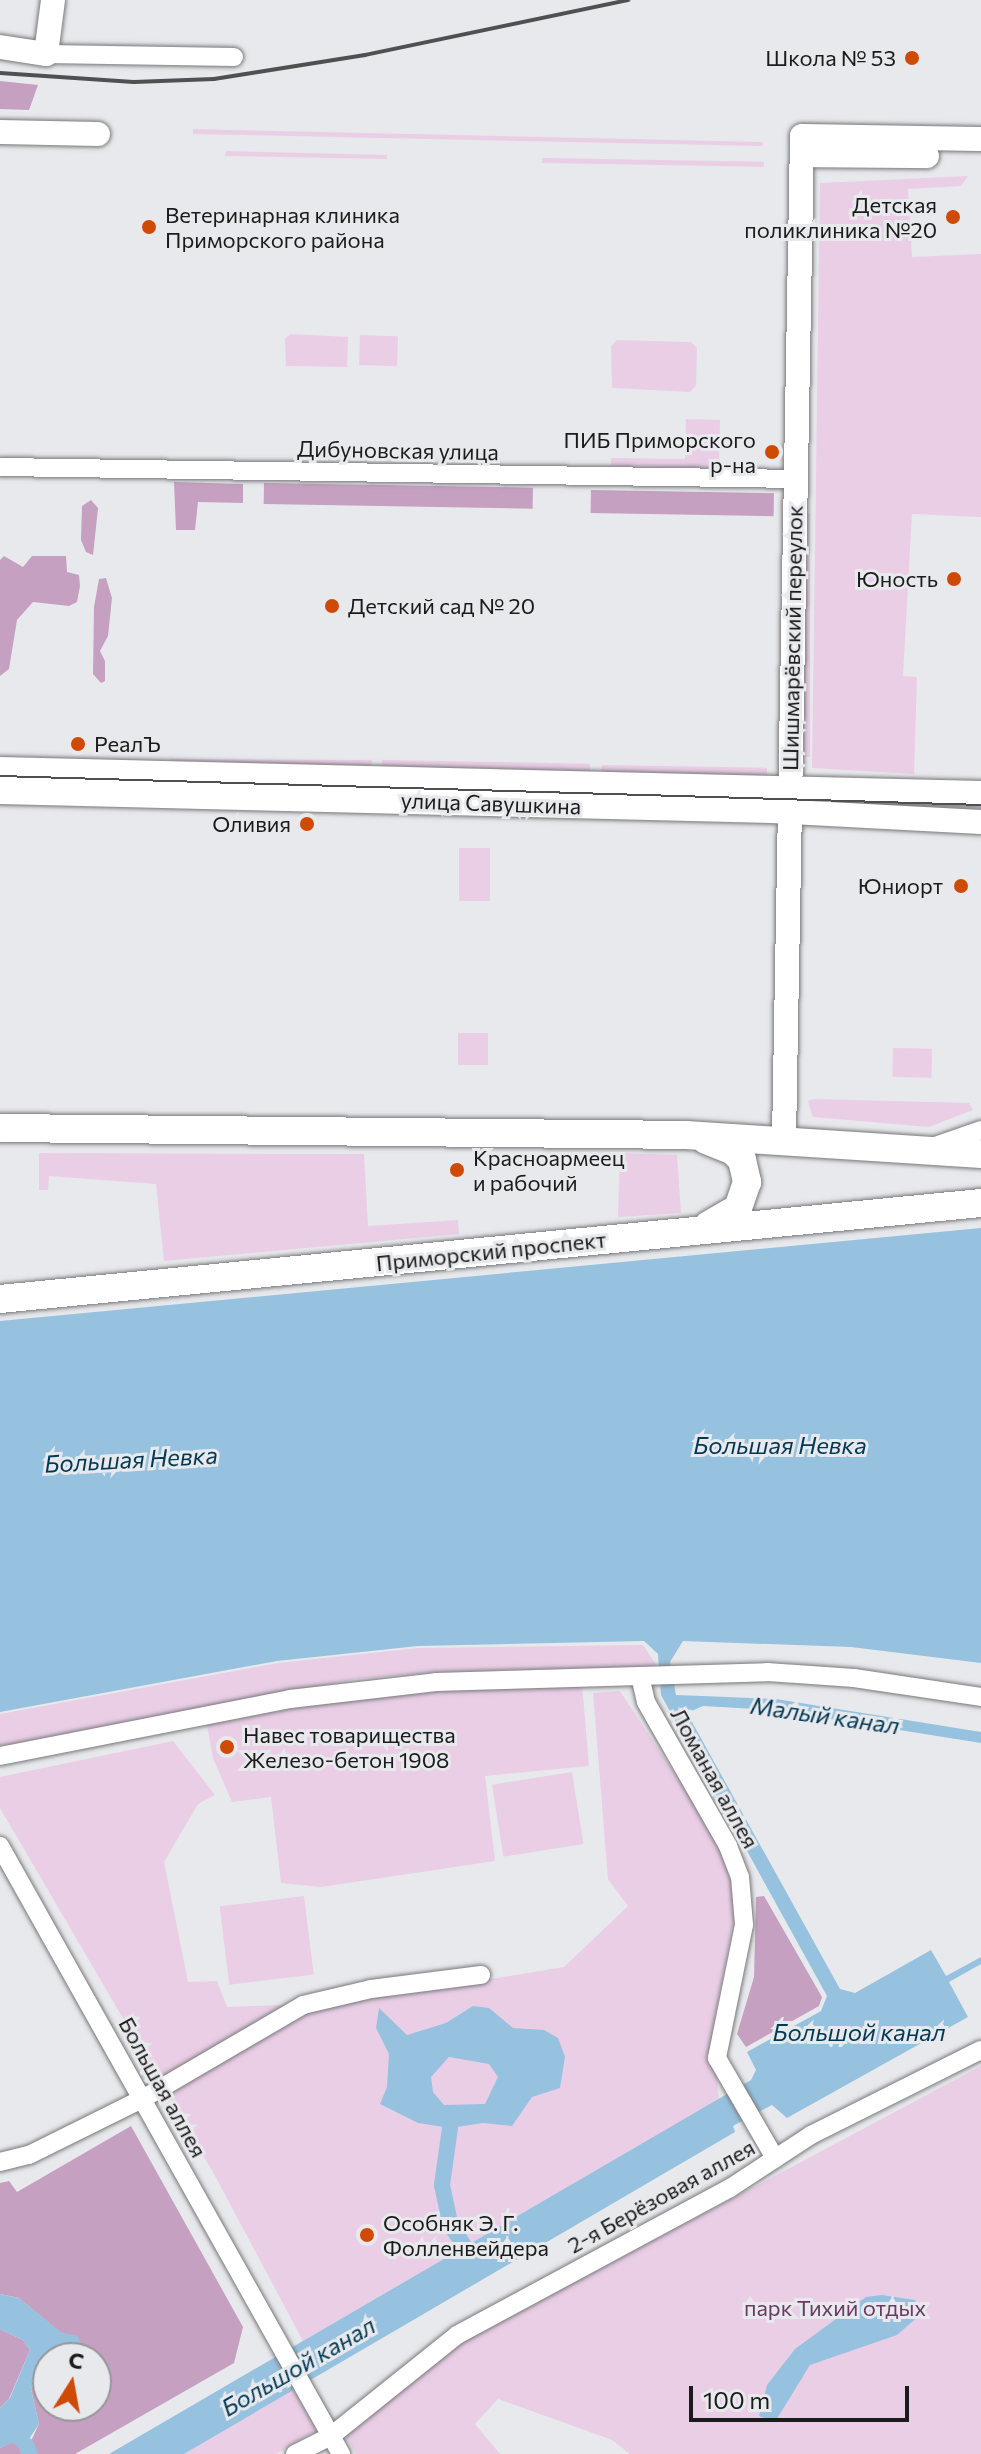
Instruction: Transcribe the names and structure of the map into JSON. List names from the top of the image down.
{
  "streets": {
    "main road": ["Шишмарёвский переулок", "улица Савушкина", "Приморский проспект"],
    "street": [
      "Дибуновская улица",
      "Ломаная аллея",
      "Большая аллея",
      "2-я Берёзовая аллея"
    ]
  },
  "crossings": [
    ["Дибуновская улица", "Шишмарёвский переулок"],
    ["Шишмарёвский переулок", "улица Савушкина"],
    ["Ломаная аллея", "2-я Берёзовая аллея"],
    ["Большая аллея", "2-я Берёзовая аллея"]
  ],
  "water": ["Большая Невка", "Малый канал", "Большой канал"],
  "parks": ["парк Тихий отдых"],
  "places": [
    "Школа № 53",
    "Детская поликлиника №20",
    "Ветеринарная клиника Приморского района",
    "ПИБ Приморского р-на",
    "Юность",
    "Детский сад № 20",
    "РеалЪ",
    "Оливия",
    "Юниорт",
    "Красноармеец и рабочий",
    "Навес товарищества Железо-бетон 1908",
    "Особняк Э. Г. Фолленвейдера"
  ],
  "scale_bar": "100 m",
  "north": "top"
}
